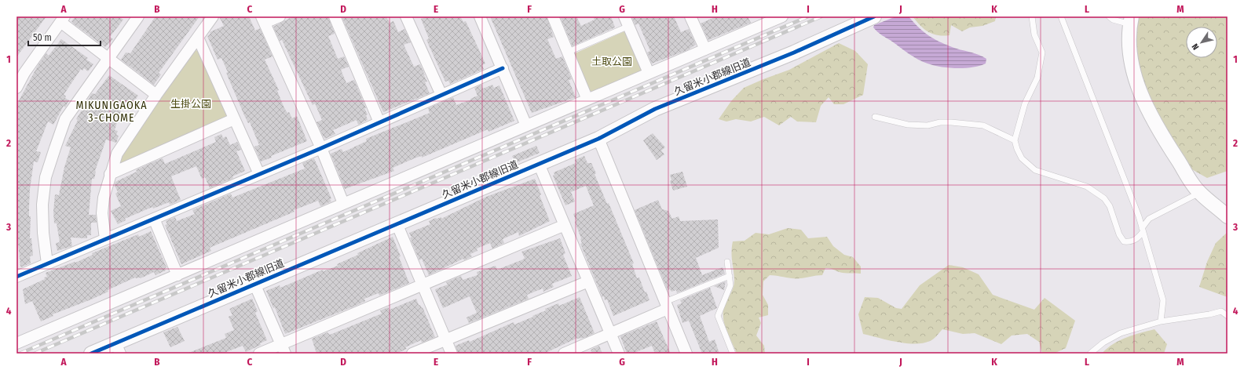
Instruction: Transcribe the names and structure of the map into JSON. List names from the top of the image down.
{
  "streets": {
    "street": ["久留米小郡線旧道"]
  },
  "districts": ["MIKUNIGAOKA 3-CHOME"],
  "parks": ["土取公園", "生掛公園"],
  "scale_bar": "50 m",
  "north": "bottom left",
  "grid": {
    "columns": [
      "A",
      "B",
      "C",
      "D",
      "E",
      "F",
      "G",
      "H",
      "I",
      "J",
      "K",
      "L",
      "M"
    ],
    "rows": [
      "1",
      "2",
      "3",
      "4"
    ]
  }
}
